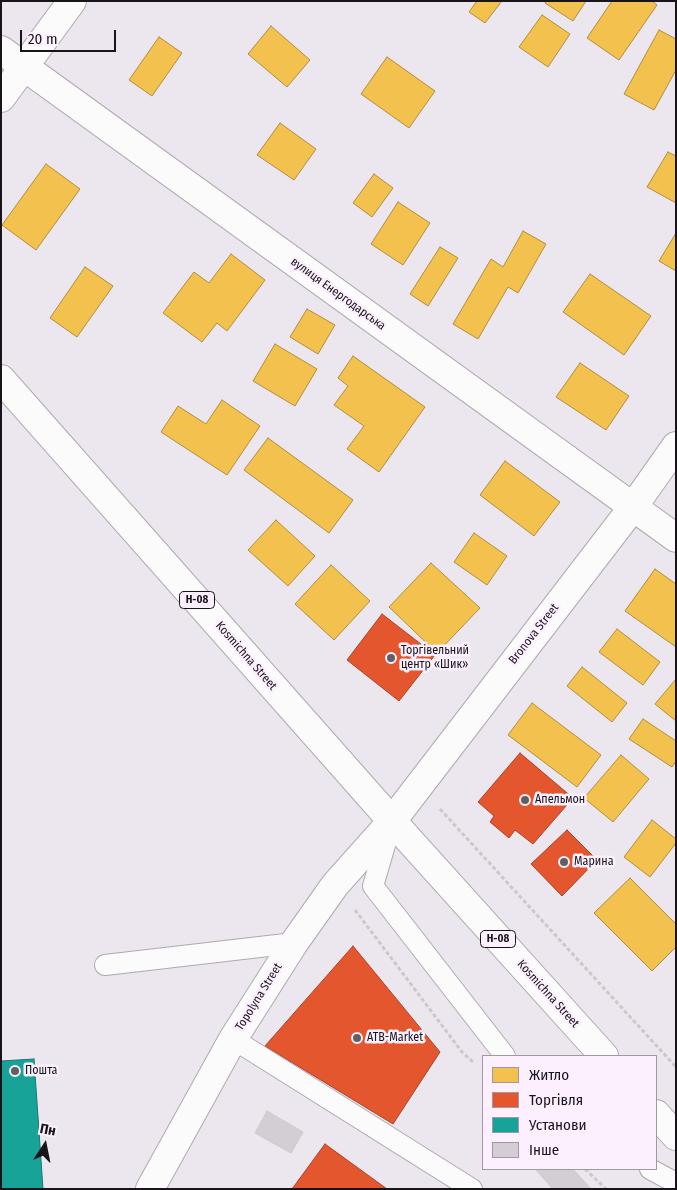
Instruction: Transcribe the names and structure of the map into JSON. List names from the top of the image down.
{
  "streets": {
    "street": [
      "вулиця Енергодарська",
      "Н-08",
      "Bronova Street",
      "Kosmichna Street",
      "Topolyna Street"
    ]
  },
  "crossings": [
    ["вулиця Енергодарська", "Bronova Street"],
    ["Bronova Street", "Kosmichna Street"],
    ["Bronova Street", "Topolyna Street"],
    ["Kosmichna Street", "Topolyna Street"]
  ],
  "places": [
    "Торгівельний центр «Шик»",
    "Апельмон",
    "Марина",
    "ATB-Market",
    "Пошта"
  ],
  "legend": [
    "Житло",
    "Торгівля",
    "Установи",
    "Інше"
  ],
  "scale_bar": "20 m",
  "north": "top"
}
